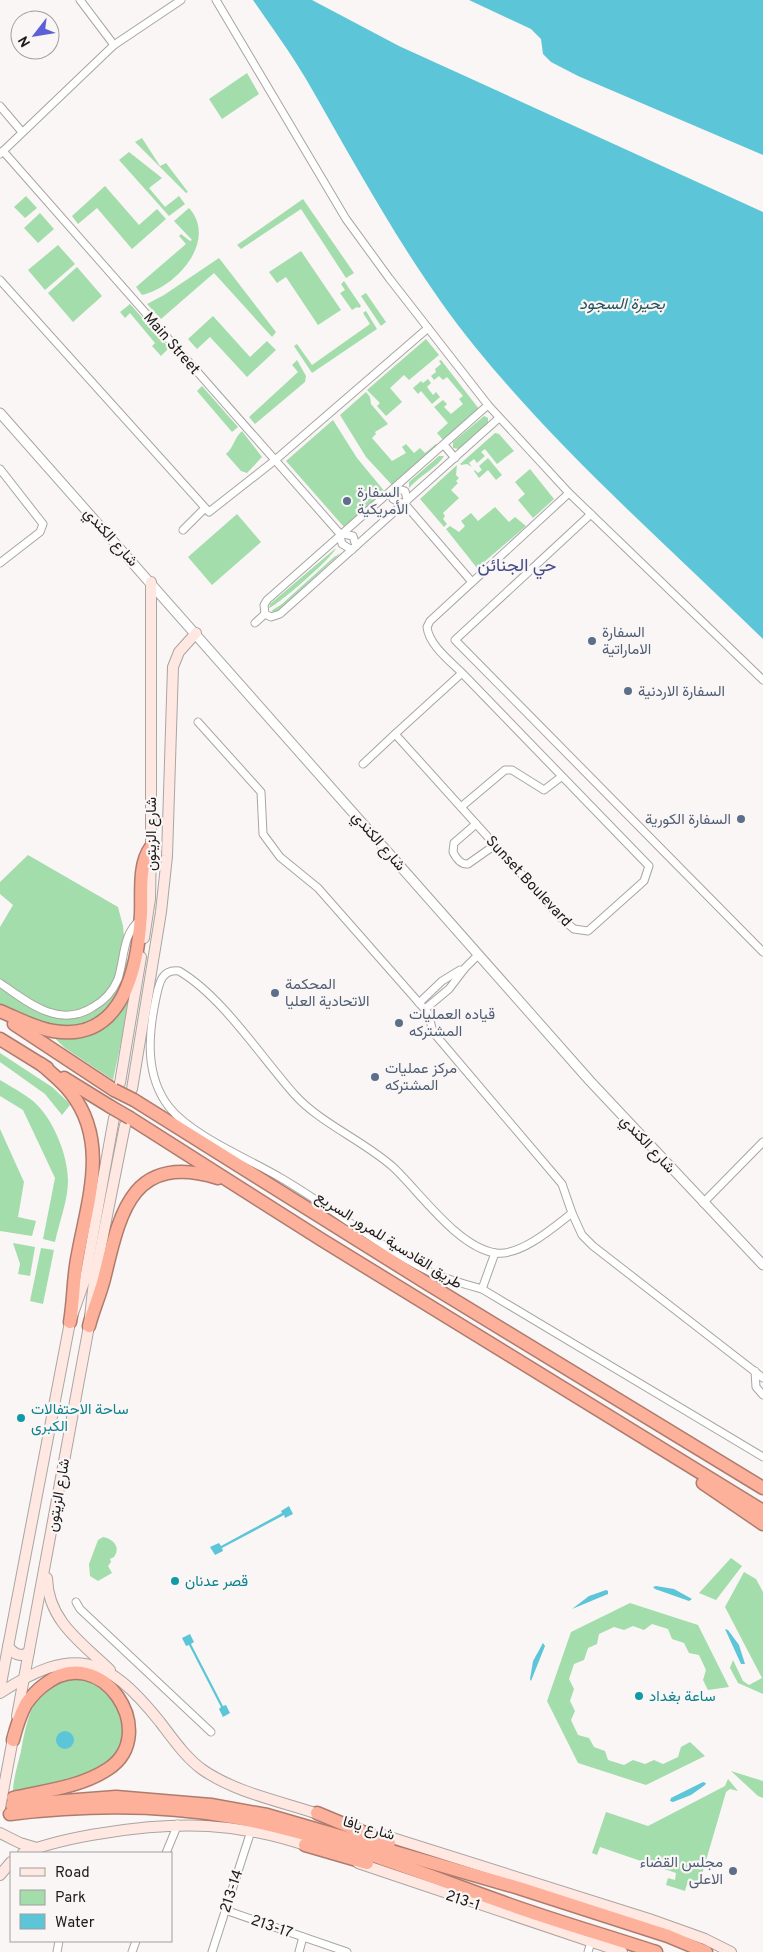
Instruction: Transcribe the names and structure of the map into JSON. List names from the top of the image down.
{
  "streets": {
    "highway": ["طريق القادسية للمرور السريع", "شارع يافا"],
    "main road": ["شارع الزيتون", "213-1"],
    "street": [
      "Main Street",
      "شارع الكندي",
      "Sunset Boulevard",
      "213-14",
      "213-17"
    ]
  },
  "crossings": [
    ["شارع الكندي", "شارع الزيتون"],
    ["شارع الزيتون", "طريق القادسية للمرور السريع"],
    ["شارع الزيتون", "شارع يافا"],
    ["213-14", "213-1"],
    ["213-14", "213-17"]
  ],
  "districts": ["حي الجنائن"],
  "water": ["بحيرة السجود"],
  "places": [
    "السفارة الأمريكية",
    "السفارة الاماراتية",
    "السفارة الاردنية",
    "السفارة الكورية",
    "المحكمة الاتحادية العليا",
    "قياده العمليات المشتركه",
    "مركز عمليات المشتركه",
    "ساحة الاحتفالات الكبرى",
    "قصر عدنان",
    "ساعة بغداد",
    "مجلس القضاء الاعلى"
  ],
  "legend": ["Road", "Park", "Water"],
  "north": "bottom left"
}
